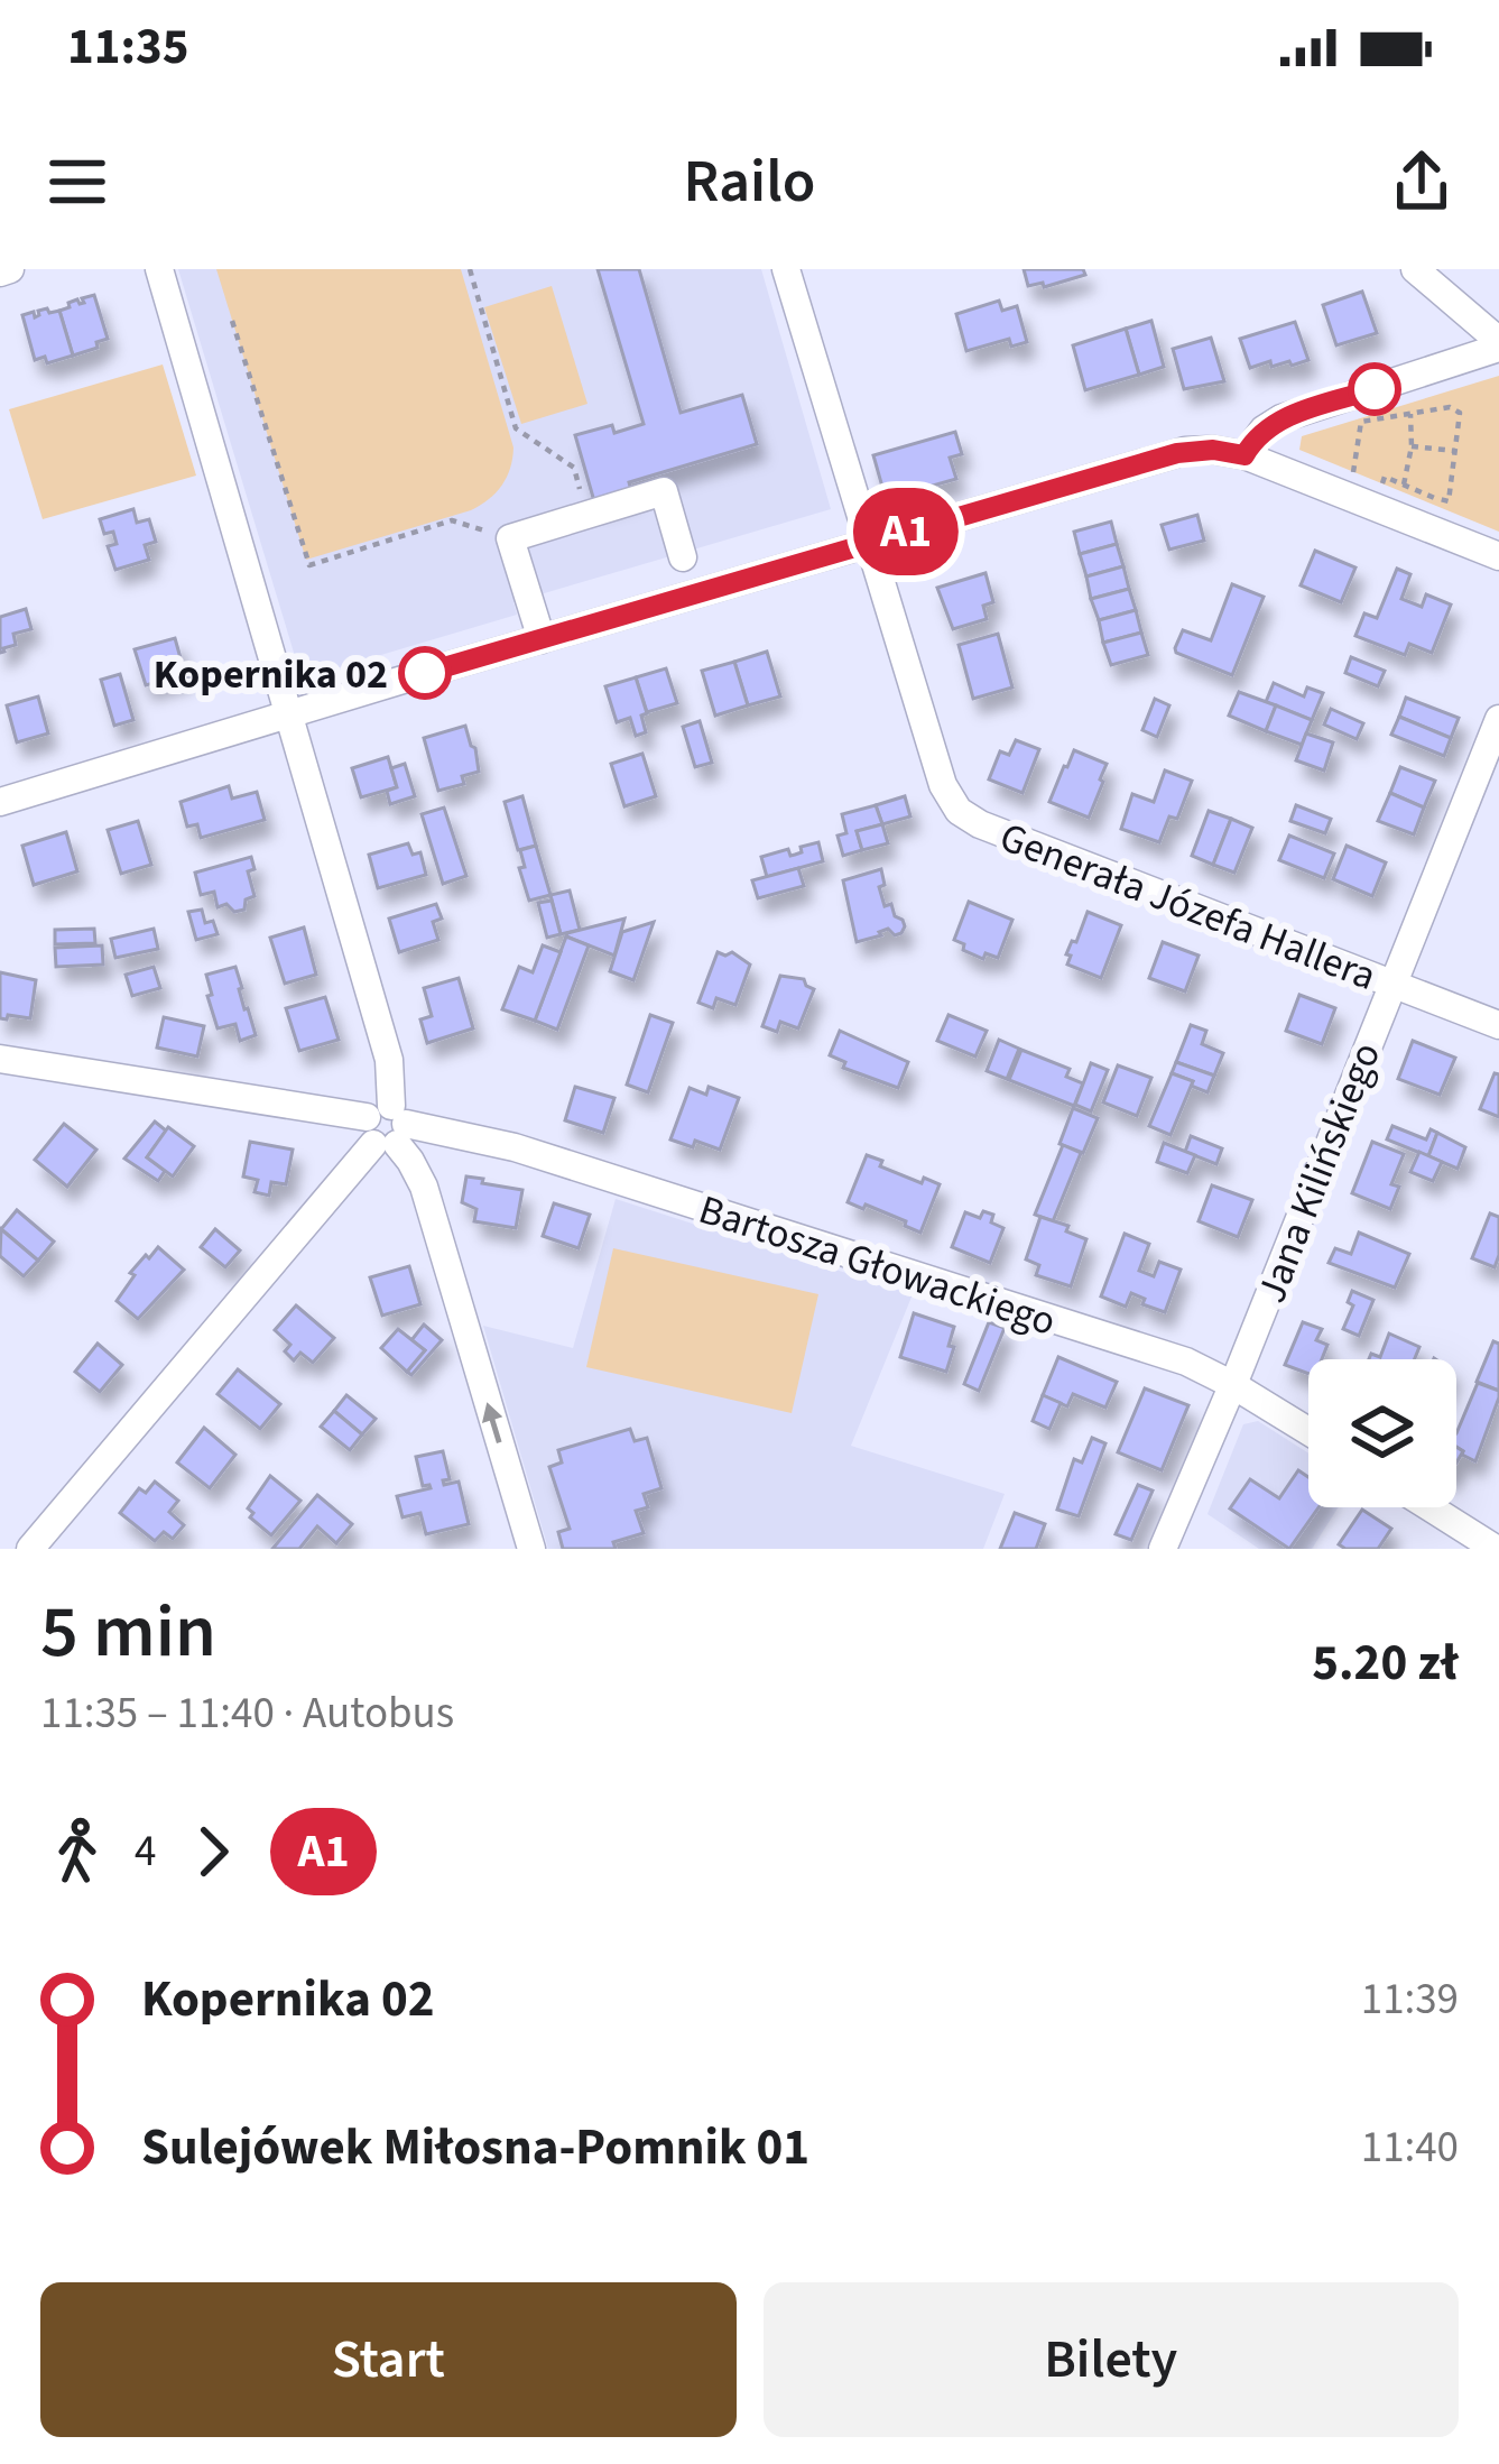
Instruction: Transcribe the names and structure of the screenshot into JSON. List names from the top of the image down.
{
  "streets": {
    "street": ["Generała Józefa Hallera", "Jana Kilińskiego", "Bartosza Głowackiego"]
  },
  "crossings": [
    ["Generała Józefa Hallera", "Jana Kilińskiego"],
    ["Jana Kilińskiego", "Bartosza Głowackiego"]
  ],
  "places": ["Kopernika 02"],
  "lines": ["bus line A1"],
  "page": {
    "status": "11:35",
    "header": "Railo",
    "on_map": "A1",
    "heading": ["5 min", "11:35 – 11:40 · Autobus", "5.20 zł"],
    "legs": ["4", "A1"],
    "list": [
      {
        "name": "Kopernika 02",
        "value": "11:39"
      },
      {
        "name": "Sulejówek Miłosna-Pomnik 01",
        "value": "11:40"
      }
    ],
    "buttons": ["Start", "Bilety"]
  }
}
